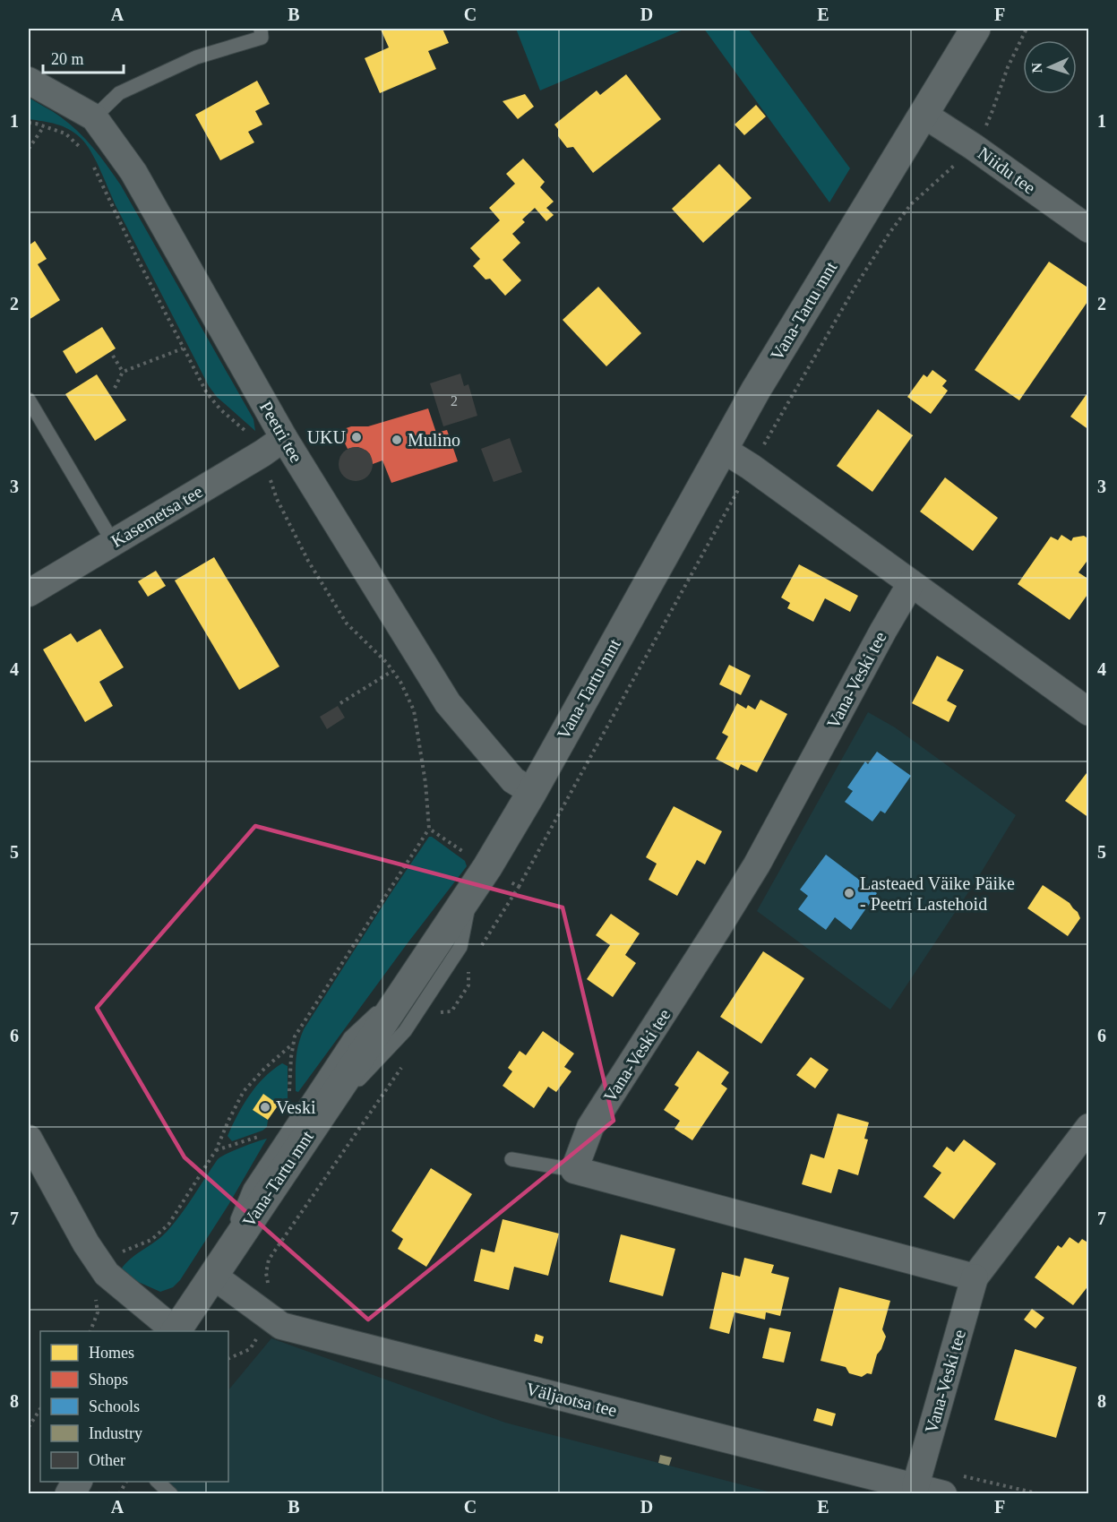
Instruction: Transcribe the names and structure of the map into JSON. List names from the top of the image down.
{
  "streets": {
    "street": [
      "Niidu tee",
      "Vana-Tartu mnt",
      "Peetri tee",
      "Kasemetsa tee",
      "Vana-Veski tee",
      "Väljaotsa tee"
    ]
  },
  "crossings": [
    ["Niidu tee", "Vana-Tartu mnt"],
    ["Vana-Tartu mnt", "Peetri tee"],
    ["Vana-Tartu mnt", "Väljaotsa tee"],
    ["Peetri tee", "Kasemetsa tee"],
    ["Vana-Veski tee", "Väljaotsa tee"]
  ],
  "places": [
    "UKU",
    "Mulino",
    "Lasteaed Väike Päike - Peetri Lastehoid",
    "Veski"
  ],
  "house_numbers": ["2"],
  "legend": [
    "Homes",
    "Shops",
    "Schools",
    "Industry",
    "Other"
  ],
  "scale_bar": "20 m",
  "north": "left",
  "grid": {
    "columns": [
      "A",
      "B",
      "C",
      "D",
      "E",
      "F"
    ],
    "rows": [
      "1",
      "2",
      "3",
      "4",
      "5",
      "6",
      "7",
      "8"
    ]
  }
}
